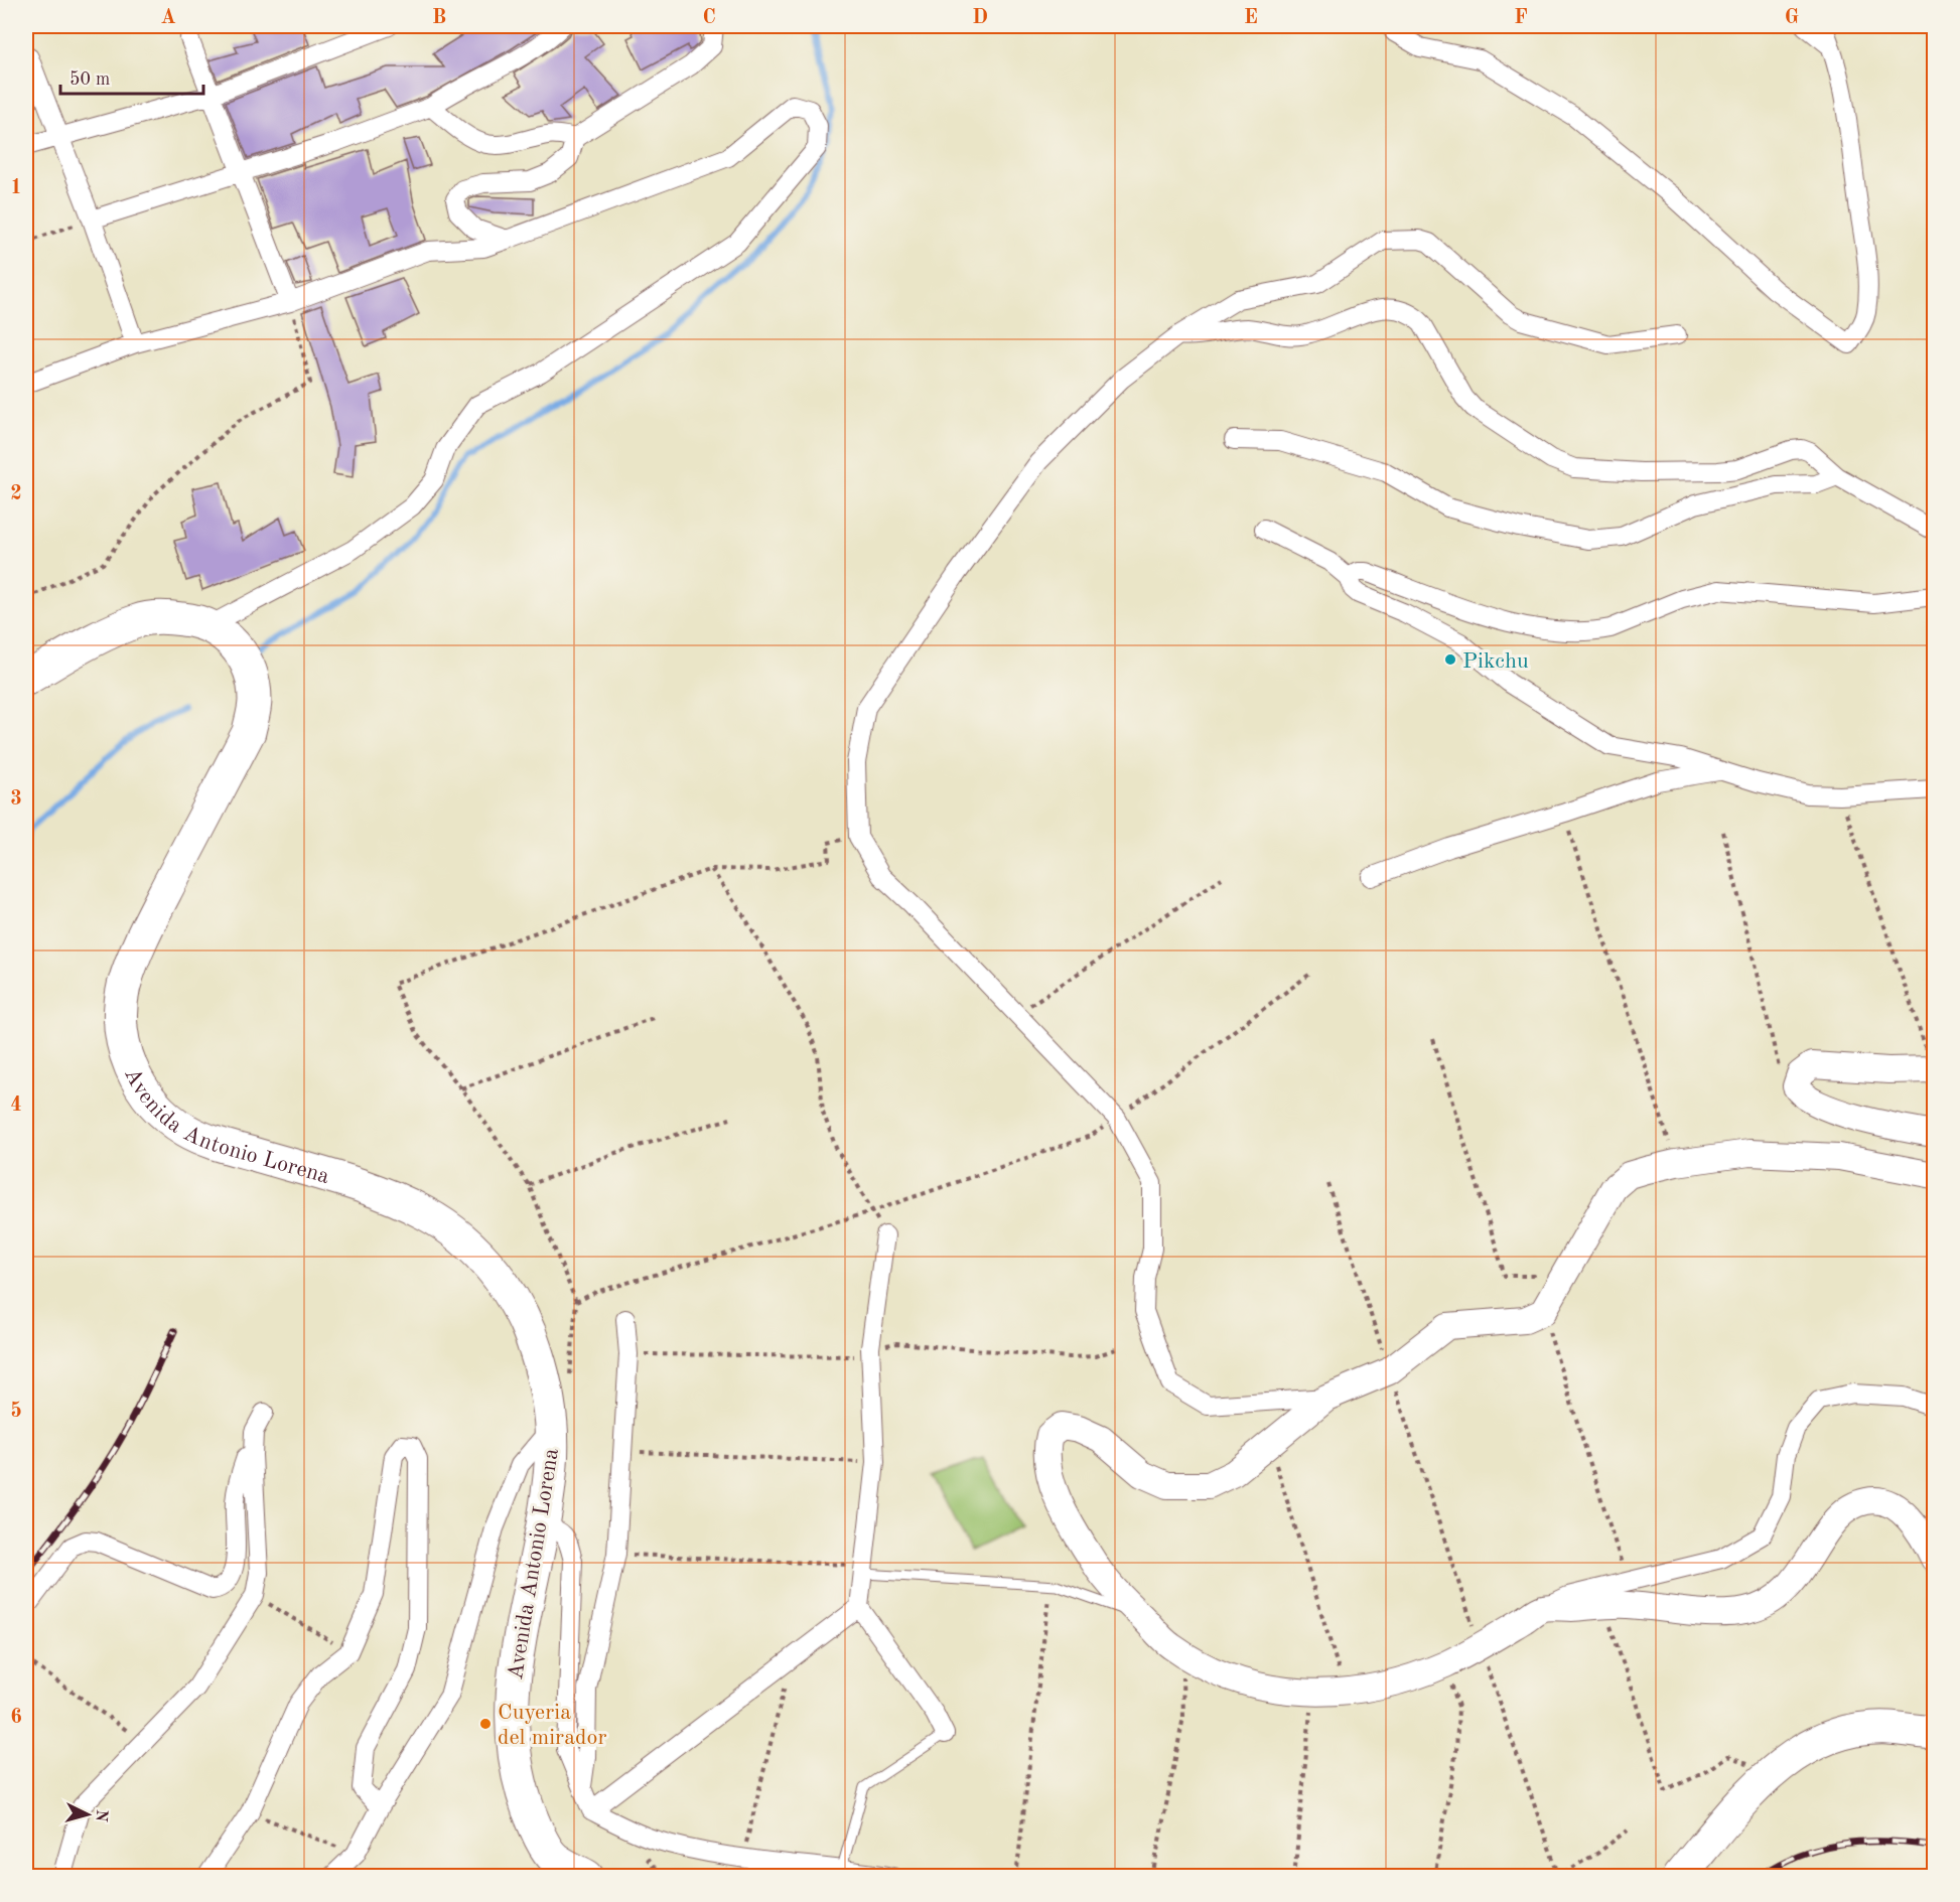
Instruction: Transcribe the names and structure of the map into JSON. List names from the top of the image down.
{
  "streets": {
    "highway": ["Avenida Antonio Lorena"]
  },
  "places": ["Pikchu", "Cuyeria del mirador"],
  "scale_bar": "50 m",
  "north": "right",
  "grid": {
    "columns": [
      "A",
      "B",
      "C",
      "D",
      "E",
      "F",
      "G"
    ],
    "rows": [
      "1",
      "2",
      "3",
      "4",
      "5",
      "6"
    ]
  }
}
